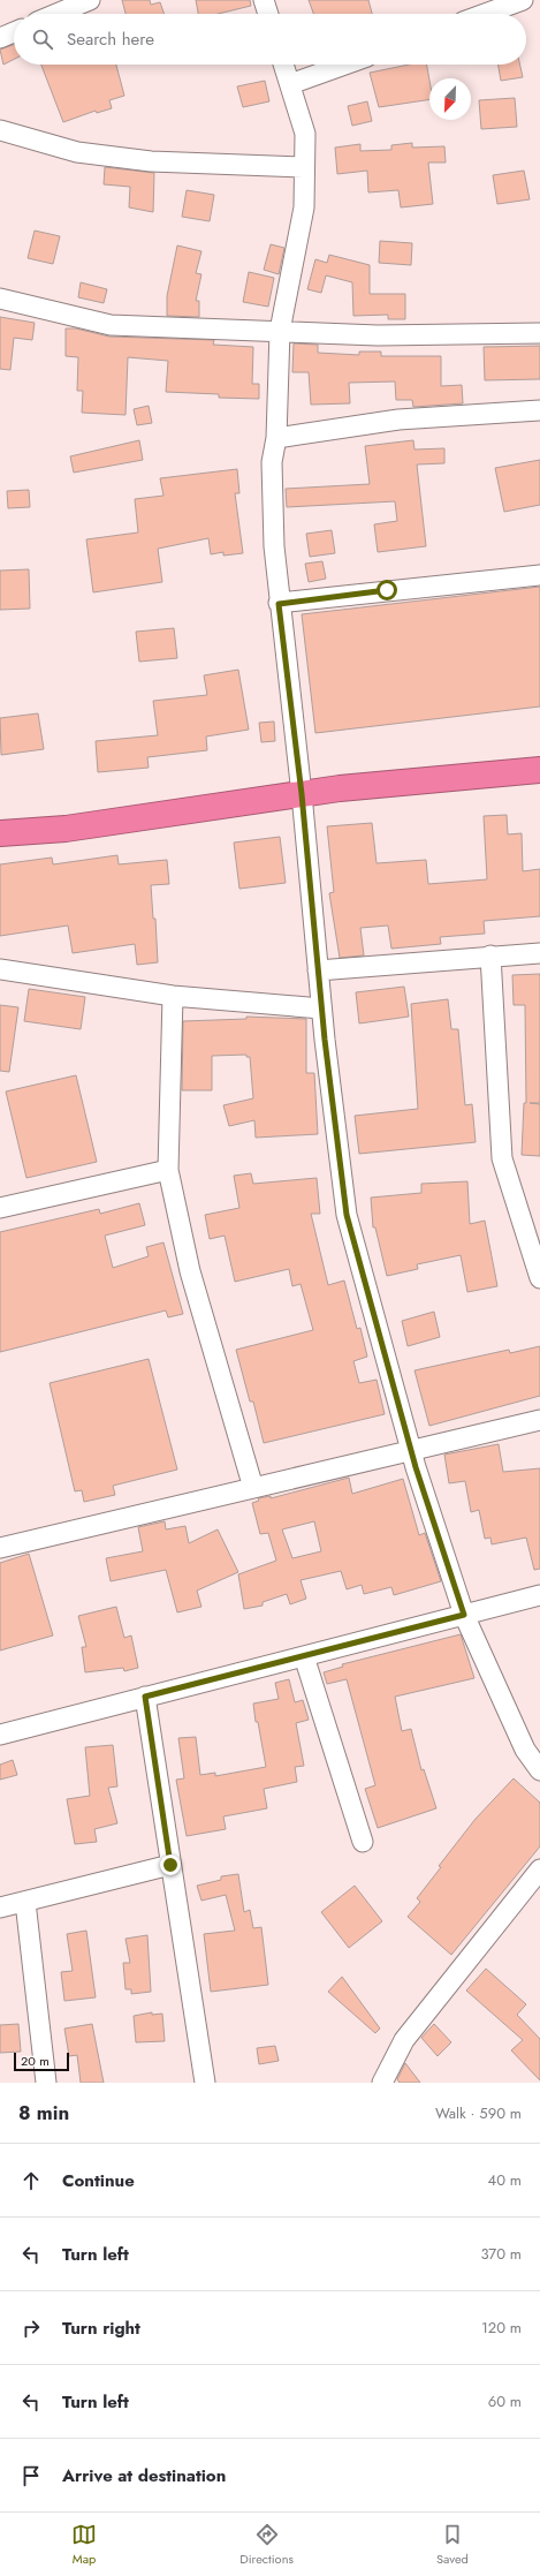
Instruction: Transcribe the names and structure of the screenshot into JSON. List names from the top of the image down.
{
  "scale_bar": "20 m",
  "north": "bottom left",
  "page": {
    "search": "Search here",
    "scale": "20 m",
    "heading": ["8 min", "Walk · 590 m"],
    "list": [
      ["Continue", "40 m"],
      ["Turn left", "370 m"],
      ["Turn right", "120 m"],
      ["Turn left", "60 m"],
      "Arrive at destination"
    ],
    "nav": ["Map", "Directions", "Saved"]
  }
}
